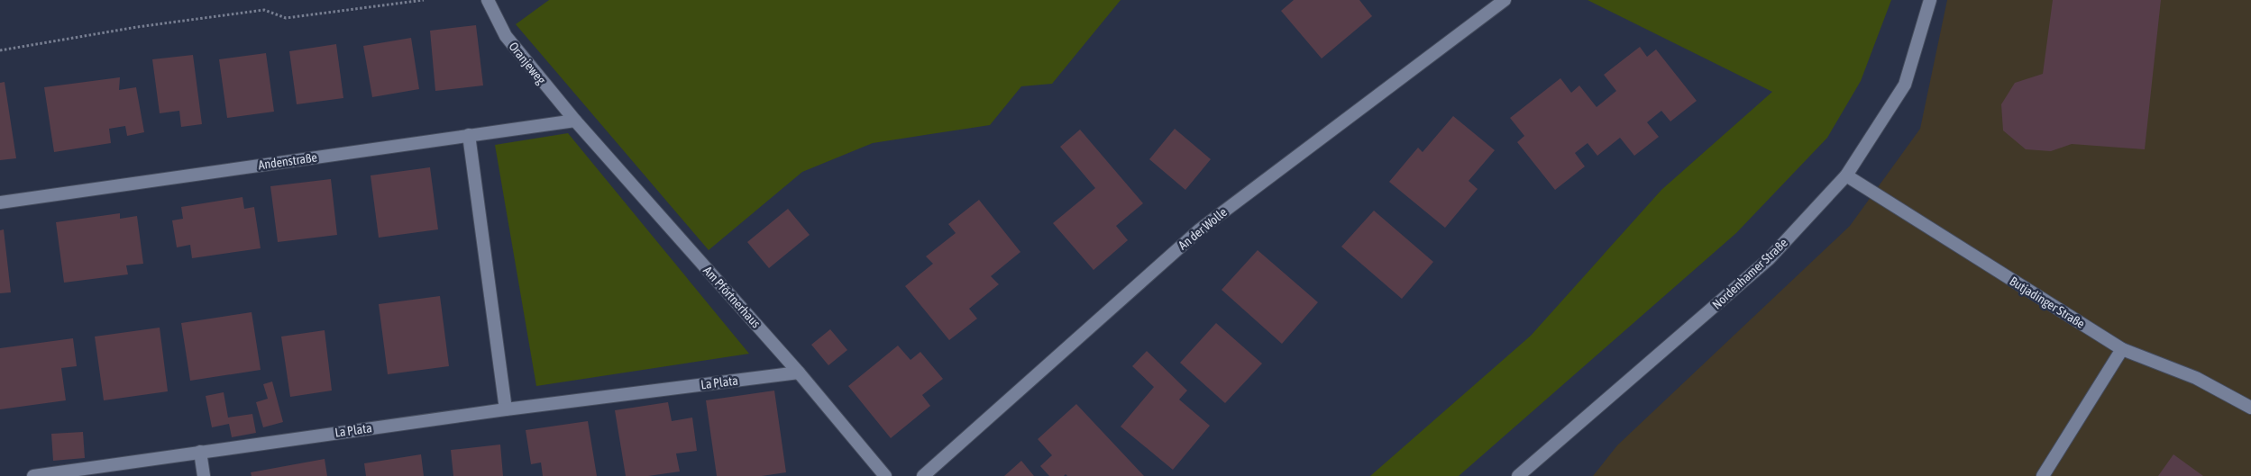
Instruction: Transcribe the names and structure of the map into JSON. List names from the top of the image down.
{
  "streets": {
    "street": [
      "Oranjeweg",
      "Andenstraße",
      "An der Wolle",
      "Nordenhamer Straße",
      "Am Pförtnerhaus",
      "Butjadinger Straße",
      "La Plata"
    ]
  },
  "crossings": [
    ["Oranjeweg", "Andenstraße"],
    ["Oranjeweg", "Am Pförtnerhaus"],
    ["Andenstraße", "Am Pförtnerhaus"],
    ["Nordenhamer Straße", "Butjadinger Straße"],
    ["Am Pförtnerhaus", "La Plata"]
  ]
}
